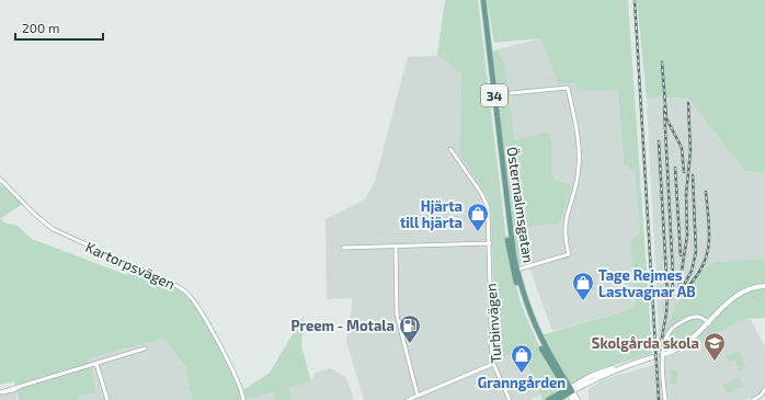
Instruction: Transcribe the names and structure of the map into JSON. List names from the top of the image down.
{
  "streets": {
    "main road": ["34", "Östermalmsgatan"],
    "street": ["Kartorpsvägen", "Turbinvägen"]
  },
  "places": {
    "shop": ["Hjärta till hjärta", "Tage Rejmes Lastvagnar AB", "Granngården"],
    "fuel station": ["Preem - Motala"],
    "school or university": ["Skolgårda skola"]
  },
  "scale_bar": "200 m"
}
